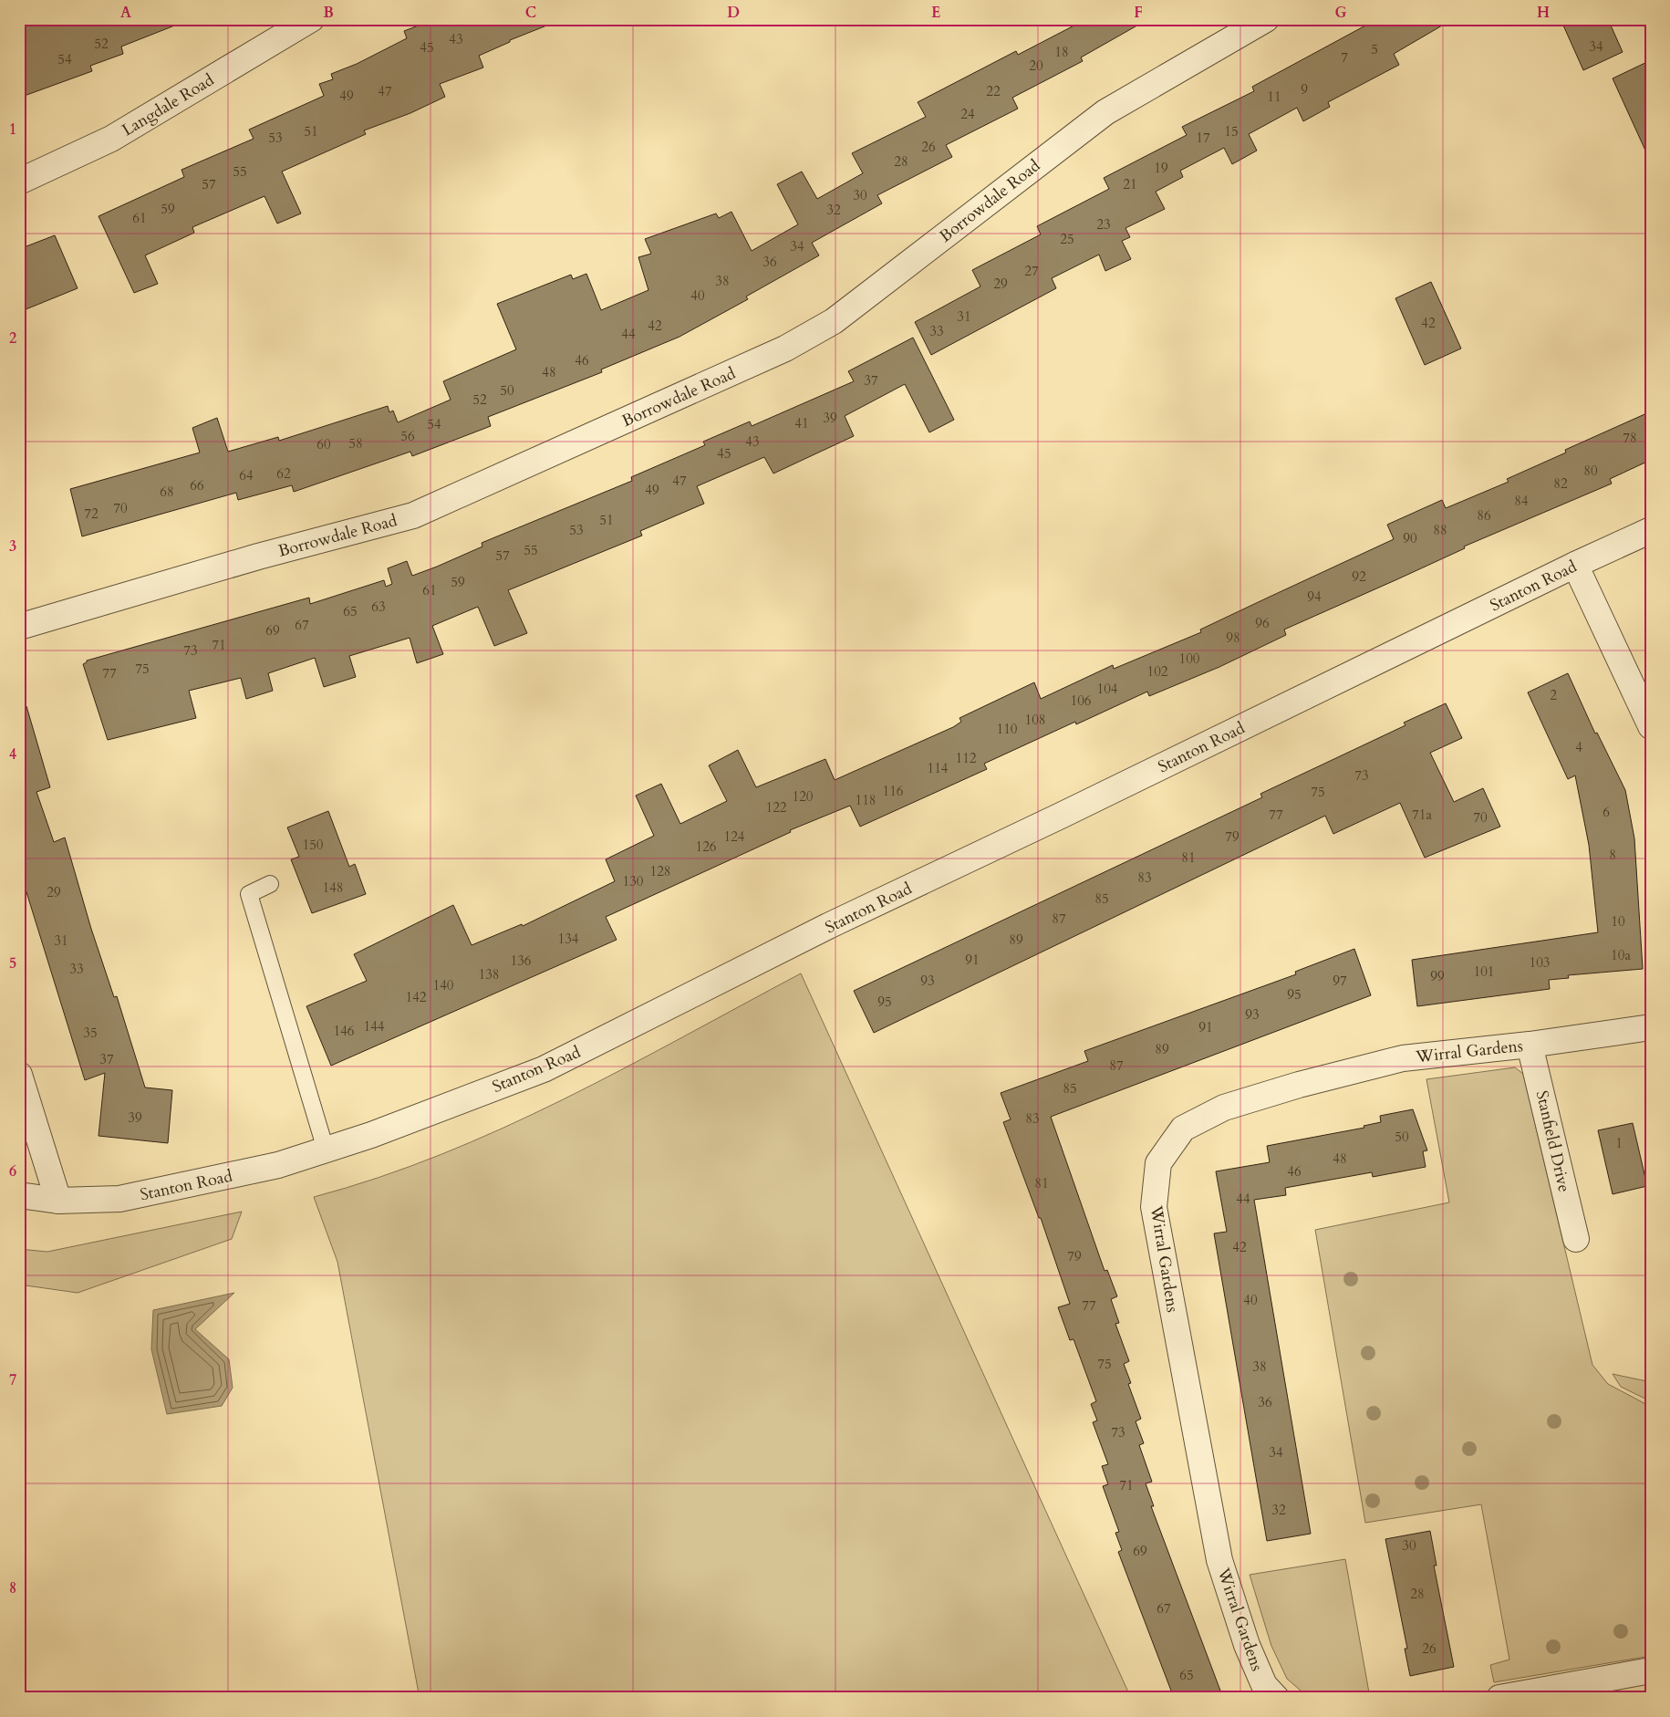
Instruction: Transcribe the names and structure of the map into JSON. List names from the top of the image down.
{
  "streets": {
    "street": [
      "Langdale Road",
      "Borrowdale Road",
      "Stanton Road",
      "Wirral Gardens",
      "Stanfield Drive"
    ]
  },
  "crossings": [
    ["Wirral Gardens", "Stanfield Drive"]
  ],
  "house_numbers": [
    "43",
    "52",
    "34",
    "45",
    "5",
    "18",
    "7",
    "54",
    "20",
    "9",
    "47",
    "22",
    "49",
    "11",
    "24",
    "51",
    "15",
    "53",
    "17",
    "26",
    "28",
    "19",
    "55",
    "57",
    "21",
    "30",
    "59",
    "32",
    "61",
    "23",
    "25",
    "34",
    "36",
    "27",
    "38",
    "29",
    "40",
    "31",
    "42",
    "42",
    "33",
    "44",
    "46",
    "48",
    "37",
    "50",
    "52",
    "39",
    "41",
    "54",
    "56",
    "78",
    "43",
    "58",
    "60",
    "45",
    "80",
    "62",
    "64",
    "47",
    "82",
    "66",
    "49",
    "68",
    "84",
    "70",
    "72",
    "86",
    "51",
    "53",
    "88",
    "90",
    "55",
    "57",
    "92",
    "59",
    "61",
    "94",
    "63",
    "65",
    "96",
    "67",
    "69",
    "98",
    "71",
    "73",
    "100",
    "75",
    "102",
    "77",
    "104",
    "2",
    "106",
    "108",
    "110",
    "4",
    "112",
    "114",
    "73",
    "116",
    "75",
    "120",
    "118",
    "122",
    "6",
    "77",
    "71a",
    "70",
    "124",
    "79",
    "150",
    "126",
    "8",
    "81",
    "128",
    "83",
    "130",
    "148",
    "29",
    "85",
    "87",
    "10",
    "134",
    "89",
    "31",
    "10a",
    "91",
    "136",
    "103",
    "33",
    "101",
    "138",
    "99",
    "93",
    "97",
    "140",
    "95",
    "142",
    "95",
    "93",
    "144",
    "91",
    "146",
    "35",
    "89",
    "37",
    "87",
    "85",
    "39",
    "83",
    "50",
    "1",
    "48",
    "46",
    "81",
    "44",
    "42",
    "79",
    "40",
    "77",
    "75",
    "38",
    "36",
    "73",
    "34",
    "71",
    "32",
    "30",
    "69",
    "28",
    "67",
    "26",
    "65"
  ],
  "grid": {
    "columns": [
      "A",
      "B",
      "C",
      "D",
      "E",
      "F",
      "G",
      "H"
    ],
    "rows": [
      "1",
      "2",
      "3",
      "4",
      "5",
      "6",
      "7",
      "8"
    ]
  }
}
